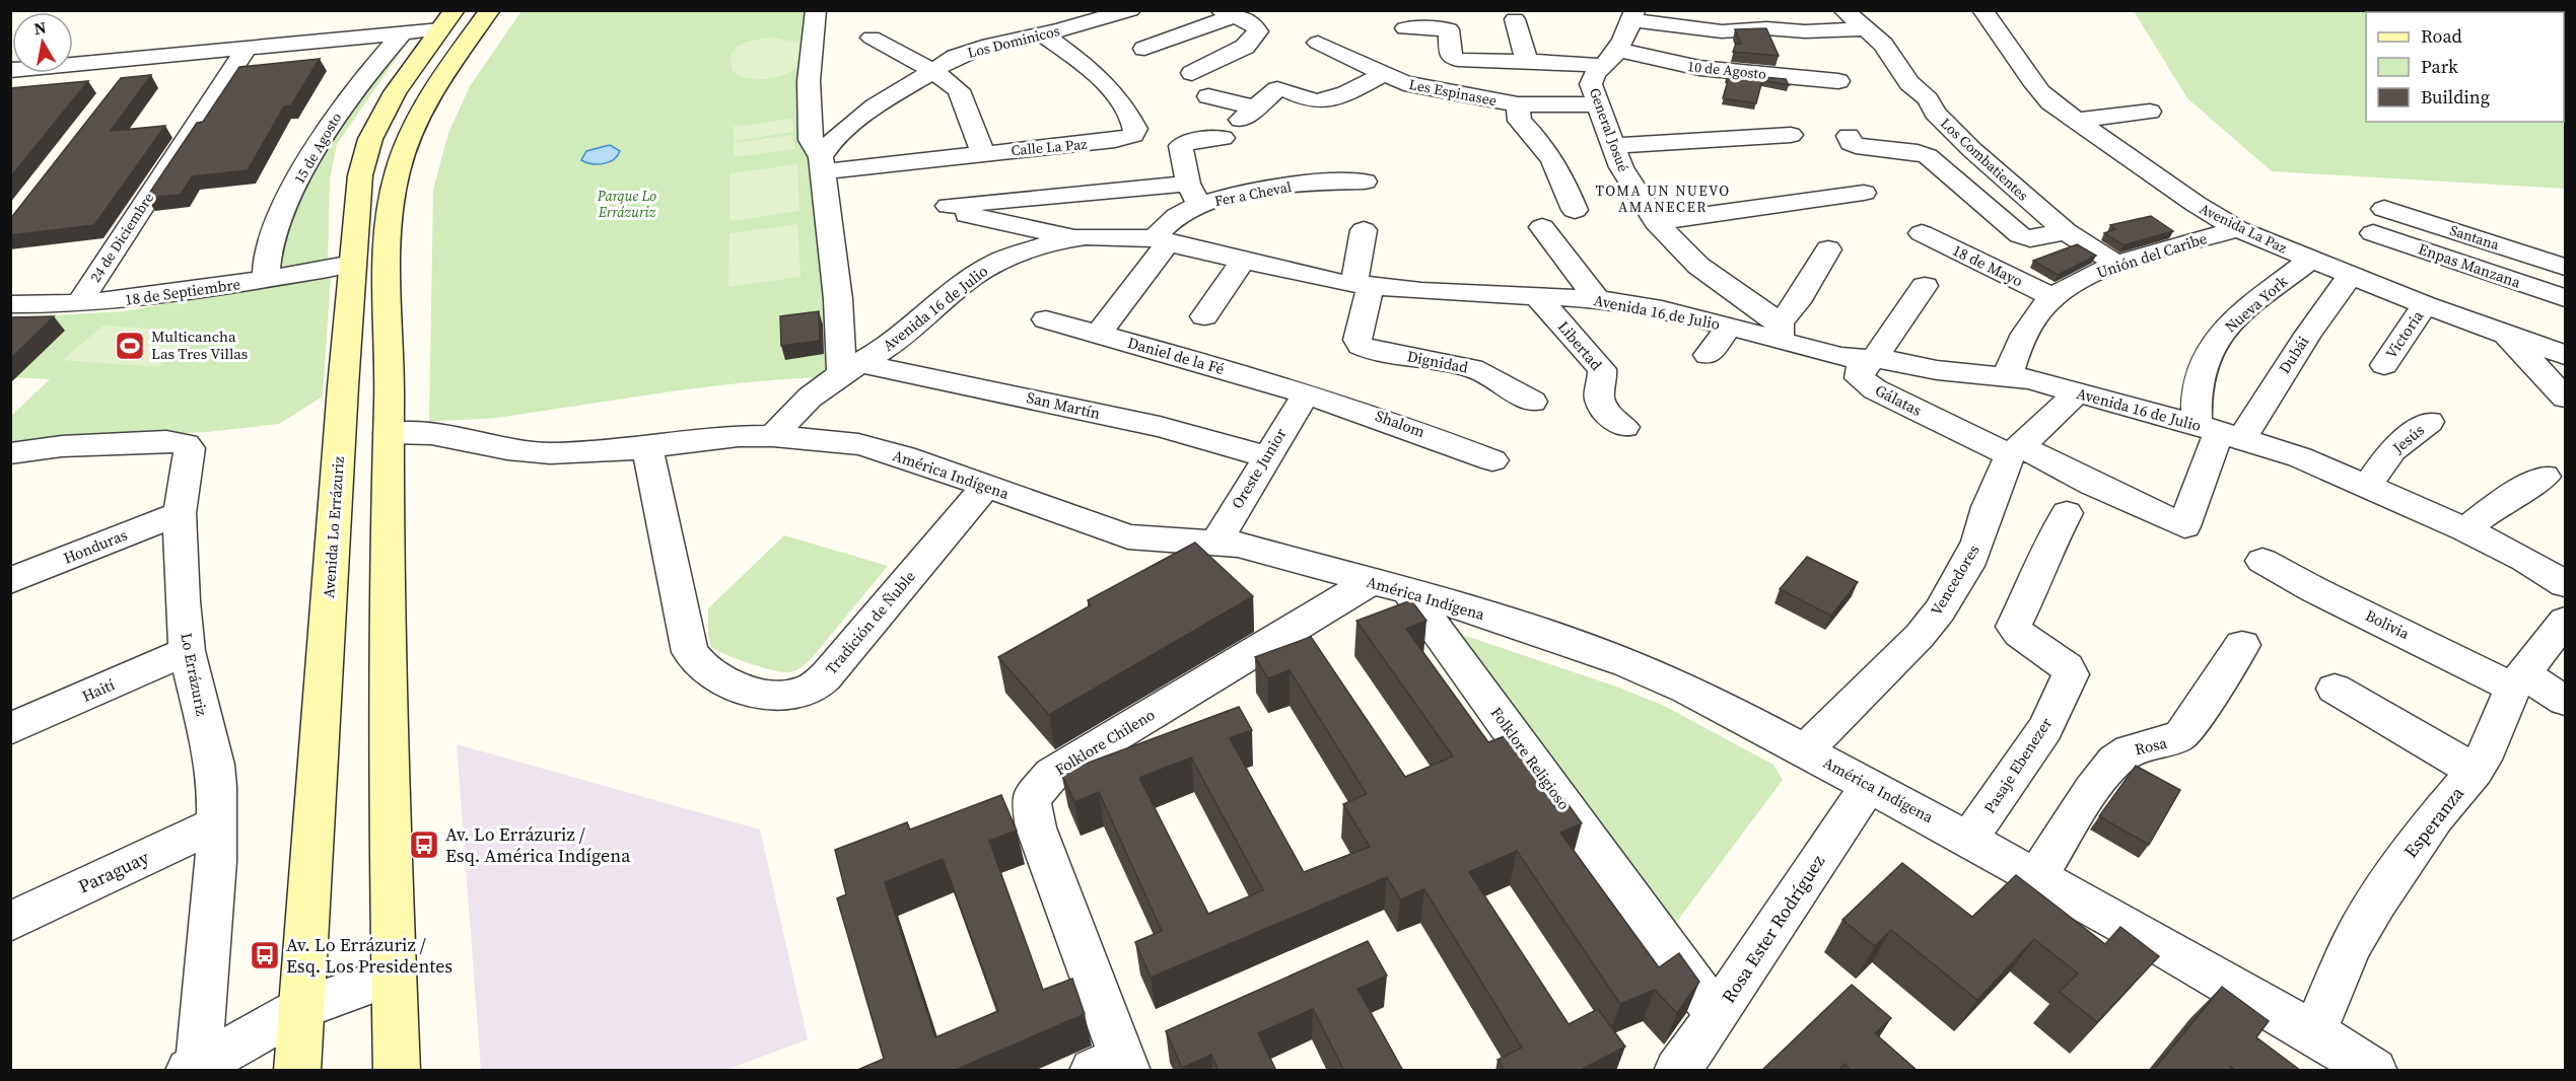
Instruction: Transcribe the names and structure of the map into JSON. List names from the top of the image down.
{
  "streets": {
    "main road": ["Avenida Lo Errázuriz"],
    "street": [
      "Los Dominicos",
      "10 de Agosto",
      "Les Espinasee",
      "General Josué",
      "Calle La Paz",
      "15 de Agosto",
      "Los Combatientes",
      "Fer a Cheval",
      "Avenida La Paz",
      "24 de Diciembre",
      "Santana",
      "Unión del Caribe",
      "18 de Mayo",
      "Enpas Manzana",
      "18 de Septiembre",
      "Nueva York",
      "Avenida 16 de Julio",
      "Victoria",
      "Libertad",
      "Dubái",
      "Daniel de la Fé",
      "Dignidad",
      "Gálatas",
      "San Martín",
      "Shalom",
      "Jesús",
      "Oreste Junior",
      "América Indígena",
      "Honduras",
      "Vencedores",
      "Tradición de Ñuble",
      "Bolivia",
      "Lo Errázuriz",
      "Haití",
      "Folklore Chileno",
      "Rosa",
      "Folklore Religioso",
      "Pasaje Ebenezer",
      "Esperanza",
      "Paraguay",
      "Rosa Ester Rodríguez"
    ]
  },
  "crossings": [
    ["Los Dominicos", "Calle La Paz"],
    ["10 de Agosto", "General Josué"],
    ["Les Espinasee", "General Josué"],
    ["General Josué", "Avenida 16 de Julio"],
    ["15 de Agosto", "18 de Septiembre"],
    ["Los Combatientes", "Unión del Caribe"],
    ["Fer a Cheval", "Avenida 16 de Julio"],
    ["Fer a Cheval", "Daniel de la Fé"],
    ["Avenida La Paz", "Unión del Caribe"],
    ["Avenida La Paz", "Nueva York"],
    ["Avenida La Paz", "Victoria"],
    ["Avenida La Paz", "Dubái"],
    ["24 de Diciembre", "18 de Septiembre"],
    ["Unión del Caribe", "18 de Mayo"],
    ["Unión del Caribe", "Avenida 16 de Julio"],
    ["18 de Septiembre", "Avenida Lo Errázuriz"],
    ["Nueva York", "Avenida 16 de Julio"],
    ["Nueva York", "Dubái"],
    ["Avenida 16 de Julio", "Libertad"],
    ["Avenida 16 de Julio", "Dubái"],
    ["Avenida 16 de Julio", "Dignidad"],
    ["Avenida 16 de Julio", "Gálatas"],
    ["Avenida 16 de Julio", "San Martín"],
    ["Avenida 16 de Julio", "Jesús"],
    ["Avenida 16 de Julio", "América Indígena"],
    ["Avenida 16 de Julio", "Vencedores"],
    ["Daniel de la Fé", "Shalom"],
    ["Daniel de la Fé", "Oreste Junior"],
    ["Gálatas", "Vencedores"],
    ["San Martín", "Oreste Junior"],
    ["Shalom", "Oreste Junior"],
    ["Oreste Junior", "América Indígena"],
    ["América Indígena", "Vencedores"],
    ["América Indígena", "Tradición de Ñuble"],
    ["América Indígena", "Folklore Chileno"],
    ["América Indígena", "Rosa"],
    ["América Indígena", "Folklore Religioso"],
    ["América Indígena", "Pasaje Ebenezer"],
    ["América Indígena", "Esperanza"],
    ["América Indígena", "Rosa Ester Rodríguez"],
    ["Honduras", "Lo Errázuriz"],
    ["Bolivia", "Esperanza"],
    ["Lo Errázuriz", "Haití"],
    ["Lo Errázuriz", "Paraguay"],
    ["Folklore Chileno", "Folklore Religioso"],
    ["Folklore Religioso", "Rosa Ester Rodríguez"]
  ],
  "districts": ["TOMA UN NUEVO AMANECER"],
  "parks": ["Parque Lo Errázuriz"],
  "places": {
    "sports": ["Multicancha Las Tres Villas"],
    "bus stop": ["Av. Lo Errázuriz / Esq. América Indígena", "Av. Lo Errázuriz / Esq. Los Presidentes"]
  },
  "legend": ["Road", "Park", "Building"],
  "north": "top"
}
